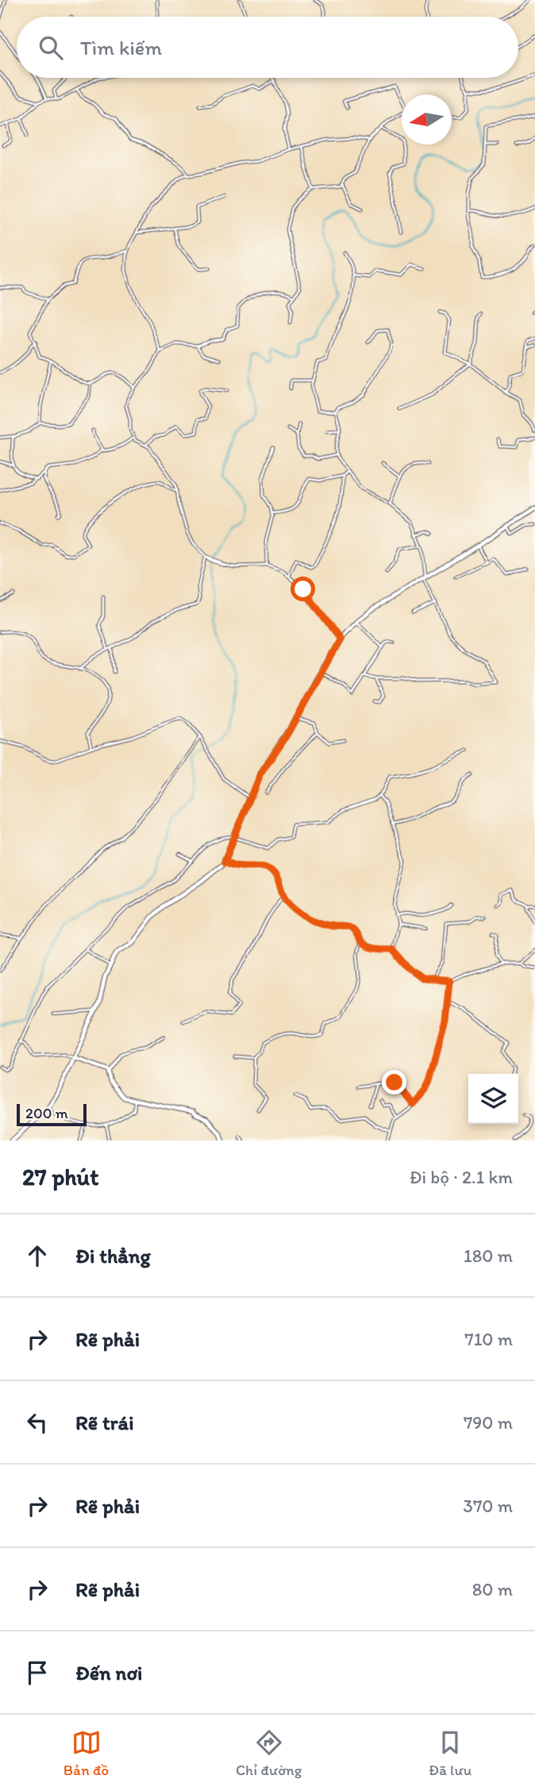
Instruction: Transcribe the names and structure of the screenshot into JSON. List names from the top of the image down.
{
  "scale_bar": "200 m",
  "north": "left",
  "page": {
    "search": "Tìm kiếm",
    "scale": "200 m",
    "heading": ["27 phút", "Đi bộ · 2.1 km"],
    "list": [
      ["Đi thẳng", "180 m"],
      ["Rẽ phải", "710 m"],
      ["Rẽ trái", "790 m"],
      ["Rẽ phải", "370 m"],
      ["Rẽ phải", "80 m"],
      "Đến nơi"
    ],
    "nav": ["Bản đồ", "Chỉ đường", "Đã lưu"]
  }
}
